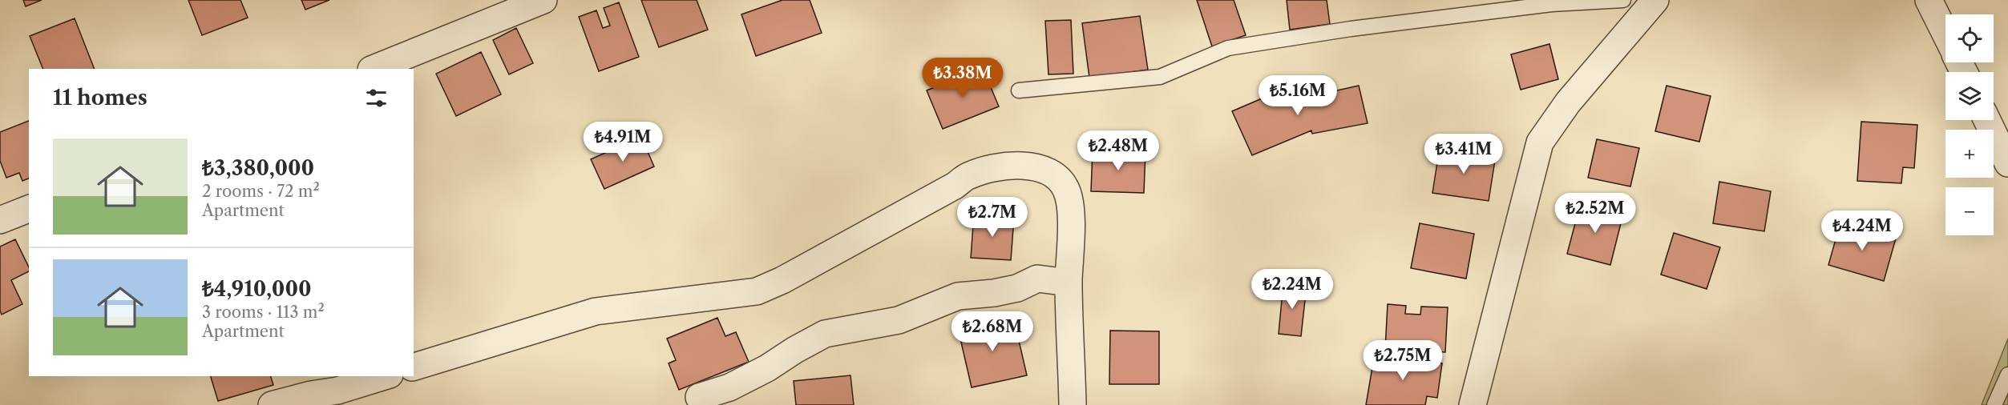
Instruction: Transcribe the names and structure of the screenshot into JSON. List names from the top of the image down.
{
  "page": {
    "map_buttons": ["+", "−"],
    "price": [
      "₺3.38M",
      "₺5.16M",
      "₺4.91M",
      "₺2.48M",
      "₺3.41M",
      "₺2.52M",
      "₺2.7M",
      "₺4.24M",
      "₺2.24M",
      "₺2.68M",
      "₺2.75M"
    ],
    "heading": "11 homes",
    "list": [
      {
        "name": "₺3,380,000",
        "note": "2 rooms · 72 m² · Apartment"
      },
      {
        "name": "₺4,910,000",
        "note": "3 rooms · 113 m² · Apartment"
      }
    ]
  }
}
